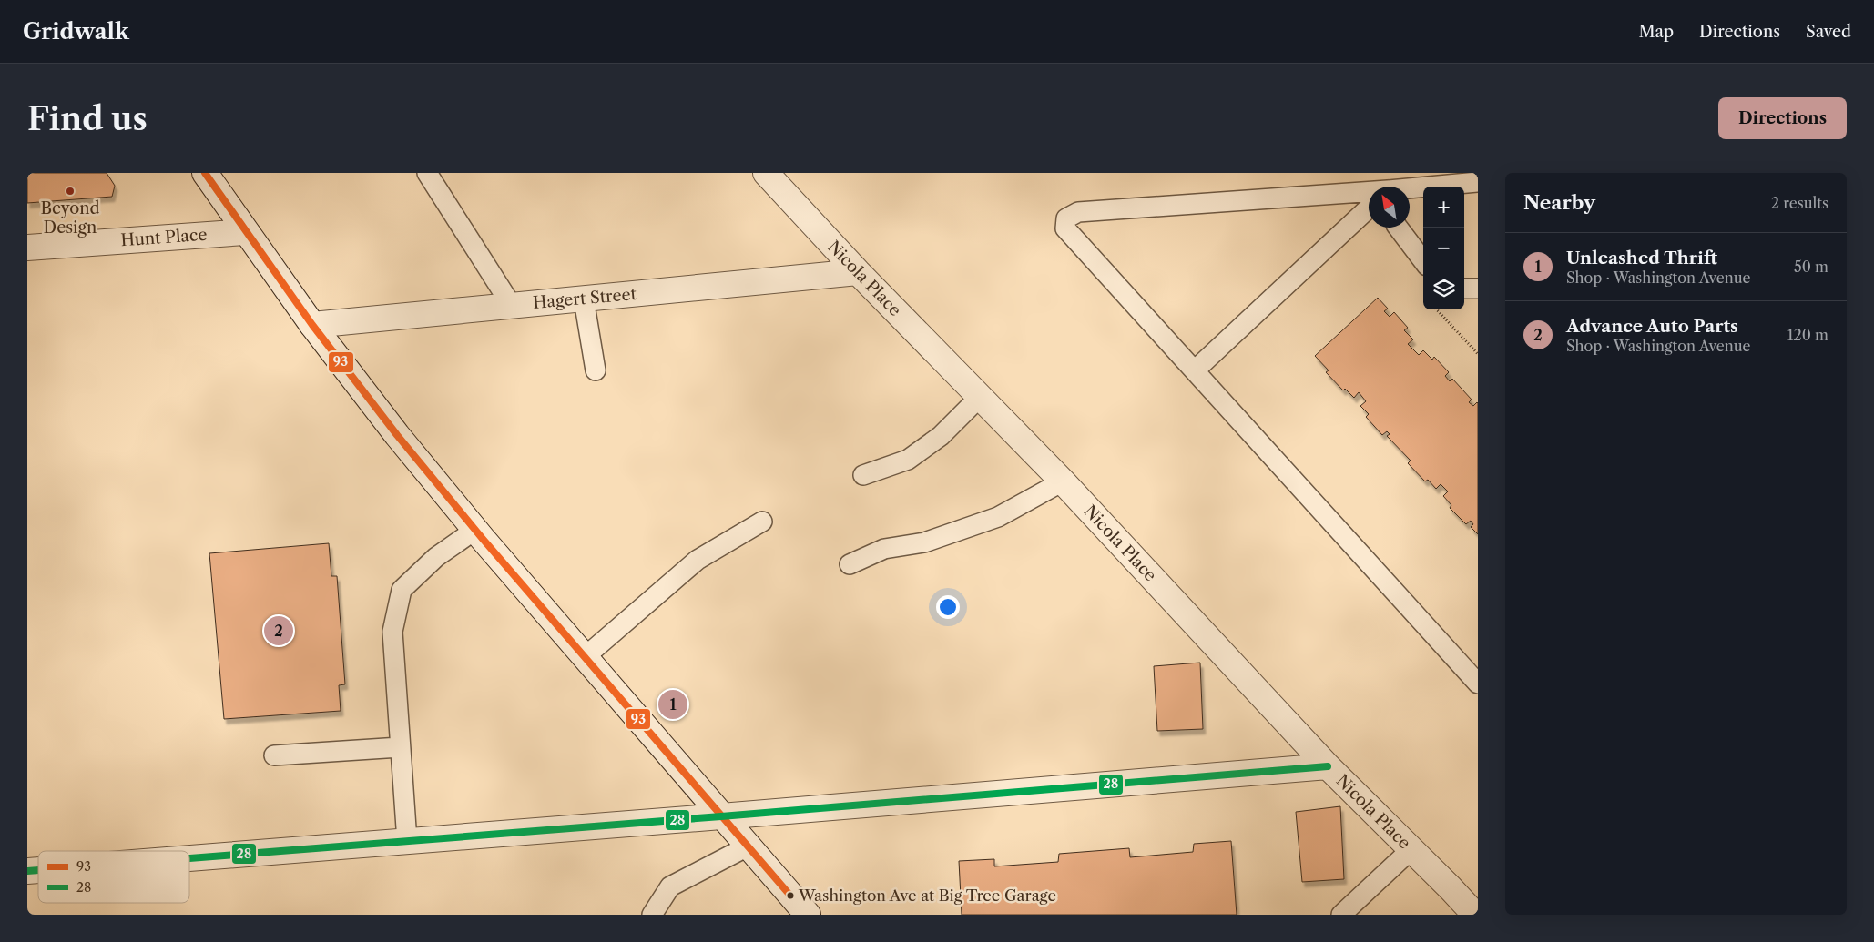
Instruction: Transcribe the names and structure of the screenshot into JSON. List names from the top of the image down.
{
  "streets": {
    "street": ["Hunt Place", "Nicola Place", "Hagert Street"]
  },
  "crossings": [
    ["Nicola Place", "Hagert Street"]
  ],
  "places": ["Beyond Design", "Washington Ave at Big Tree Garage"],
  "lines": ["transit line 93", "transit line 28"],
  "legend": ["93", "28"],
  "north": "top left",
  "page": {
    "header": "Gridwalk",
    "nav": ["Map", "Directions", "Saved"],
    "buttons": "Directions",
    "title": "Find us",
    "heading": ["Nearby", "2 results"],
    "map_buttons": ["+", "−"],
    "list": [
      {
        "mark": "1",
        "name": "Unleashed Thrift",
        "note": "Shop · Washington Avenue",
        "value": "50 m"
      },
      {
        "mark": "2",
        "name": "Advance Auto Parts",
        "note": "Shop · Washington Avenue",
        "value": "120 m"
      }
    ],
    "pins": ["2", "1"]
  }
}
